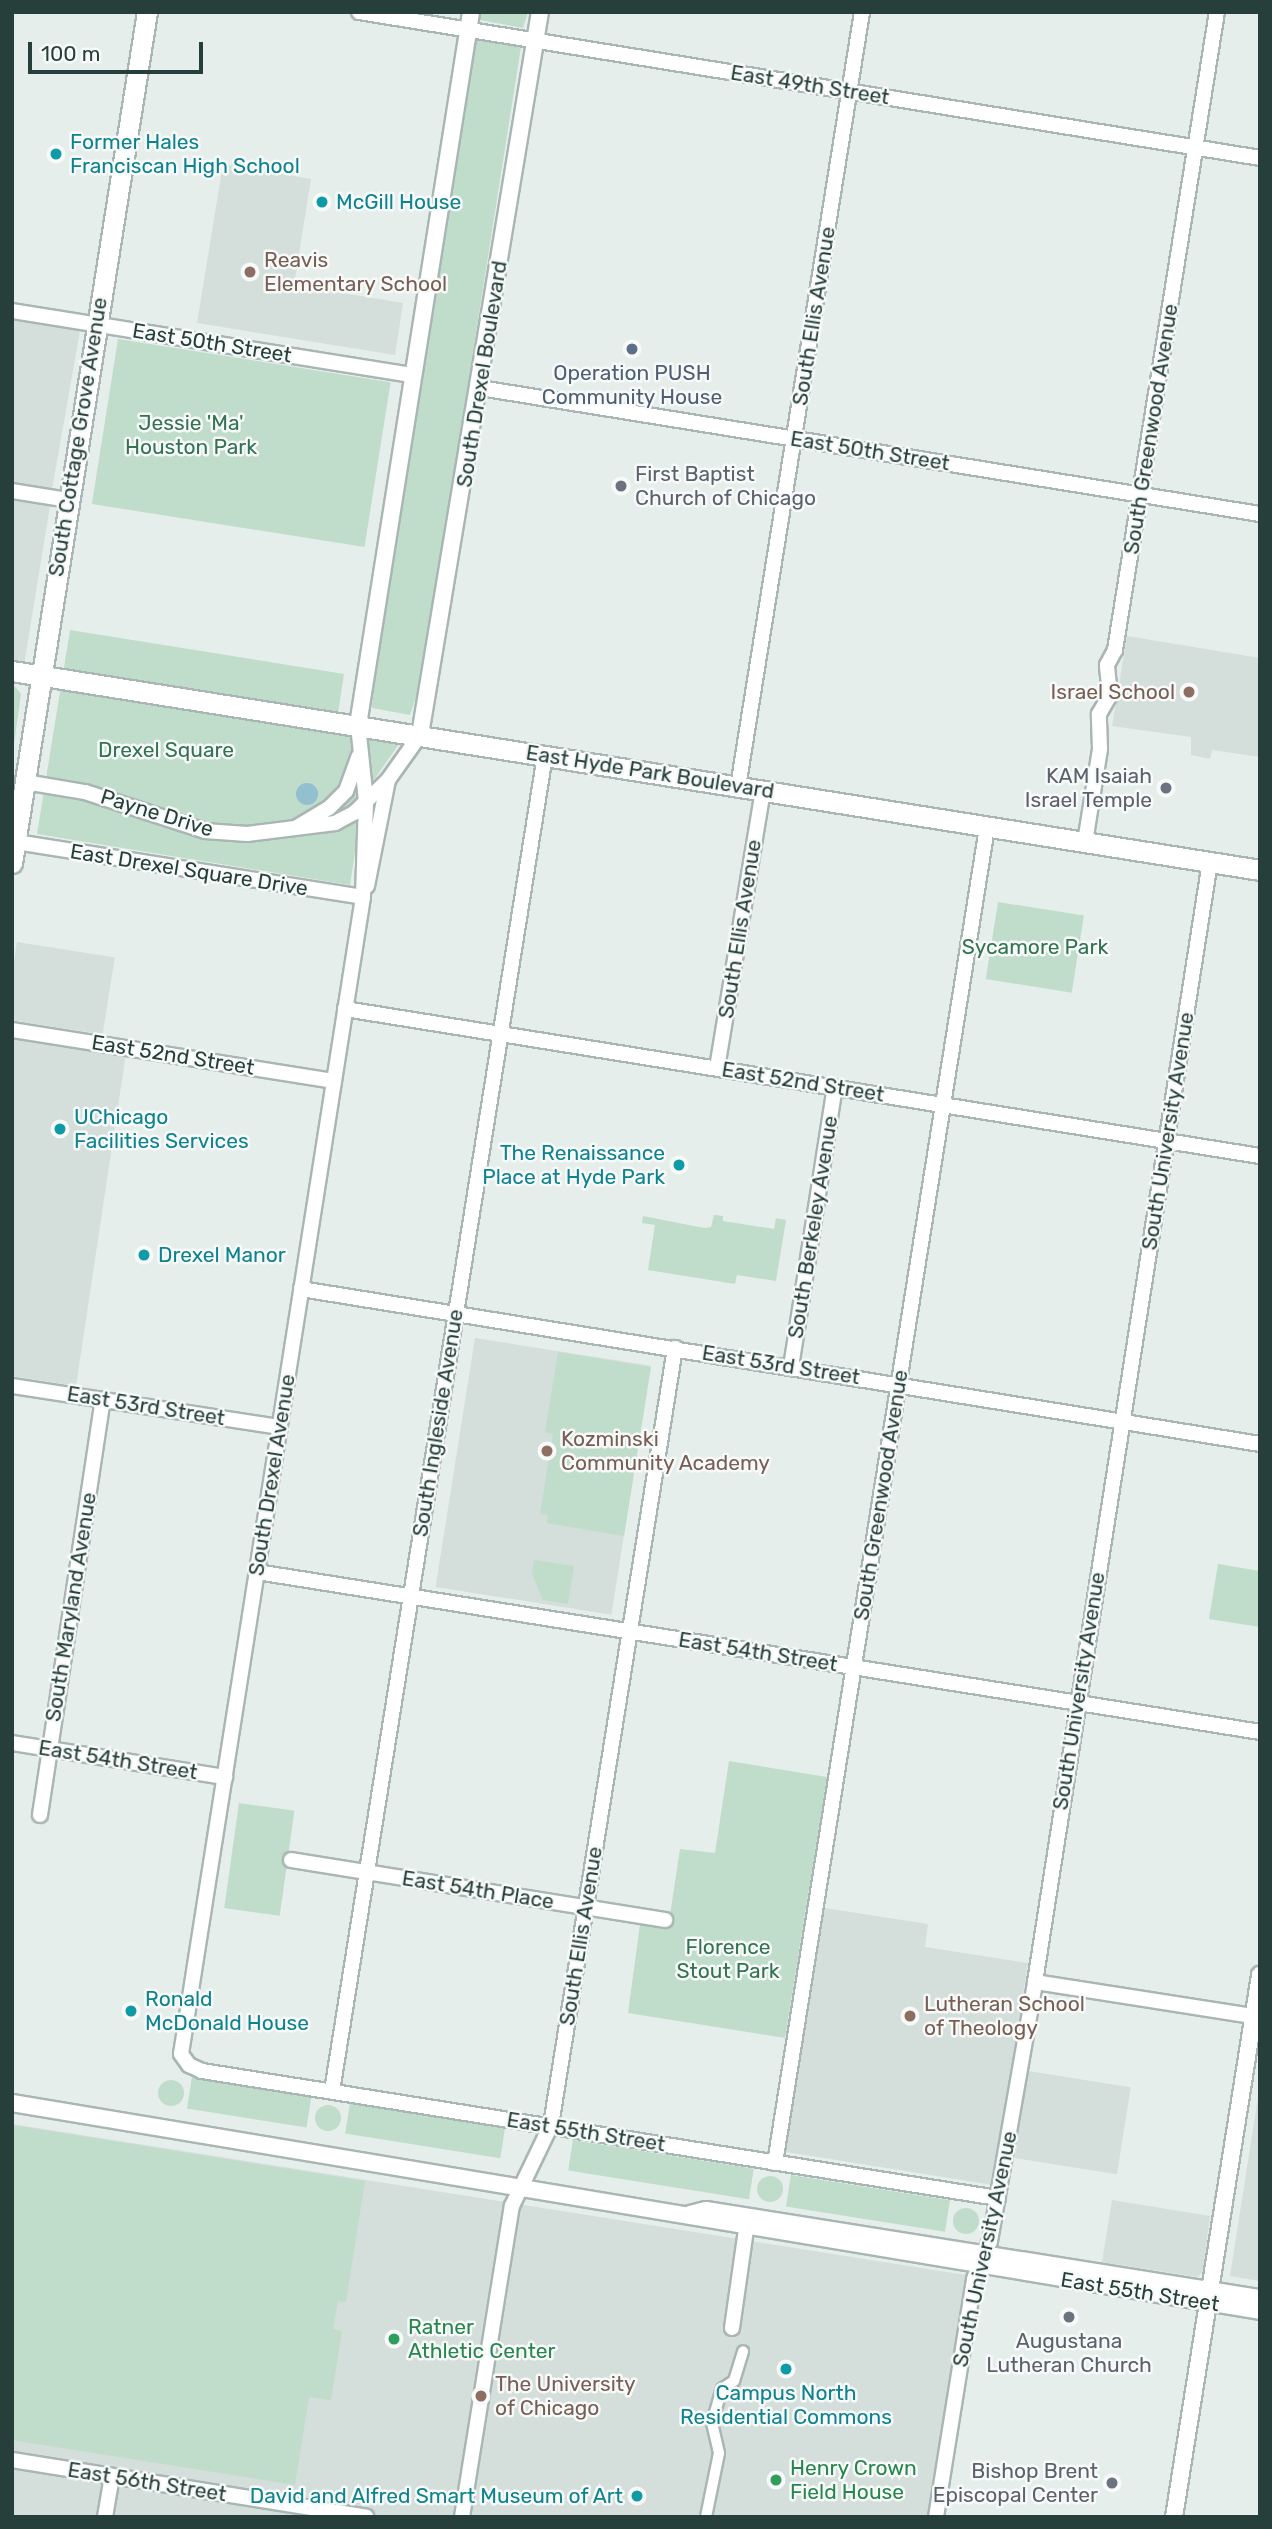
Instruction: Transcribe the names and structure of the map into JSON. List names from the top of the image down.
{
  "streets": {
    "main road": ["South Cottage Grove Avenue", "East Hyde Park Boulevard"],
    "street": [
      "East 49th Street",
      "South Ellis Avenue",
      "East 50th Street",
      "South Drexel Boulevard",
      "South Greenwood Avenue",
      "Payne Drive",
      "East Drexel Square Drive",
      "East 52nd Street",
      "South University Avenue",
      "South Berkeley Avenue",
      "East 53rd Street",
      "South Ingleside Avenue",
      "South Drexel Avenue",
      "South Maryland Avenue",
      "East 54th Street",
      "East 54th Place",
      "East 55th Street",
      "East 56th Street"
    ]
  },
  "crossings": [
    ["East 49th Street", "South Ellis Avenue"],
    ["East 49th Street", "South Drexel Boulevard"],
    ["East 49th Street", "South Greenwood Avenue"],
    ["South Ellis Avenue", "East 50th Street"],
    ["South Ellis Avenue", "East Hyde Park Boulevard"],
    ["South Ellis Avenue", "East 52nd Street"],
    ["South Ellis Avenue", "East 53rd Street"],
    ["South Ellis Avenue", "East 54th Street"],
    ["South Ellis Avenue", "East 54th Place"],
    ["South Ellis Avenue", "East 55th Street"],
    ["East 50th Street", "South Drexel Boulevard"],
    ["East 50th Street", "South Greenwood Avenue"],
    ["East 50th Street", "South Cottage Grove Avenue"],
    ["South Drexel Boulevard", "East Hyde Park Boulevard"],
    ["South Drexel Boulevard", "South Drexel Avenue"],
    ["South Greenwood Avenue", "East Hyde Park Boulevard"],
    ["South Greenwood Avenue", "East 52nd Street"],
    ["South Greenwood Avenue", "East 53rd Street"],
    ["South Greenwood Avenue", "East 54th Street"],
    ["South Greenwood Avenue", "East 55th Street"],
    ["South Cottage Grove Avenue", "East Hyde Park Boulevard"],
    ["South Cottage Grove Avenue", "Payne Drive"],
    ["South Cottage Grove Avenue", "East Drexel Square Drive"],
    ["East Hyde Park Boulevard", "South University Avenue"],
    ["East Hyde Park Boulevard", "South Ingleside Avenue"],
    ["East Hyde Park Boulevard", "South Drexel Avenue"],
    ["Payne Drive", "South Drexel Avenue"],
    ["East Drexel Square Drive", "South Drexel Avenue"],
    ["East 52nd Street", "South University Avenue"],
    ["East 52nd Street", "South Berkeley Avenue"],
    ["East 52nd Street", "South Ingleside Avenue"],
    ["East 52nd Street", "South Drexel Avenue"],
    ["South University Avenue", "East 53rd Street"],
    ["South University Avenue", "East 54th Street"],
    ["South University Avenue", "East 55th Street"],
    ["South Berkeley Avenue", "East 53rd Street"],
    ["East 53rd Street", "South Ingleside Avenue"],
    ["East 53rd Street", "South Drexel Avenue"],
    ["East 53rd Street", "South Maryland Avenue"],
    ["South Ingleside Avenue", "East 54th Street"],
    ["South Ingleside Avenue", "East 54th Place"],
    ["South Ingleside Avenue", "East 55th Street"],
    ["South Drexel Avenue", "East 54th Street"],
    ["South Drexel Avenue", "East 55th Street"],
    ["South Maryland Avenue", "East 54th Street"]
  ],
  "parks": [
    "Jessie 'Ma' Houston Park",
    "Drexel Square",
    "Sycamore Park",
    "Florence Stout Park"
  ],
  "places": [
    "Former Hales Franciscan High School",
    "McGill House",
    "Reavis Elementary School",
    "Operation PUSH Community House",
    "First Baptist Church of Chicago",
    "Israel School",
    "KAM Isaiah Israel Temple",
    "UChicago Facilities Services",
    "The Renaissance Place at Hyde Park",
    "Drexel Manor",
    "Kozminski Community Academy",
    "Ronald McDonald House",
    "Lutheran School of Theology",
    "Augustana Lutheran Church",
    "Ratner Athletic Center",
    "Campus North Residential Commons",
    "The University of Chicago",
    "Henry Crown Field House",
    "Bishop Brent Episcopal Center",
    "David and Alfred Smart Museum of Art"
  ],
  "scale_bar": "100 m"
}
